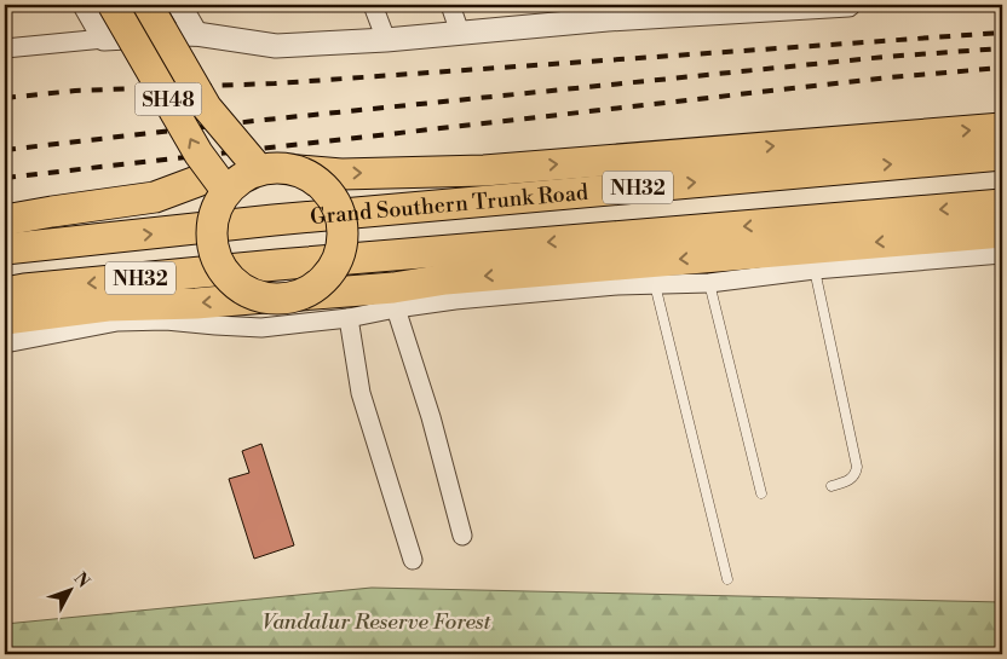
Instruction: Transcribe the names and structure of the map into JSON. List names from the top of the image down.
{
  "streets": {
    "highway": ["NH32", "Grand Southern Trunk Road"],
    "main road": ["SH48"]
  },
  "parks": ["Vandalur Reserve Forest"],
  "north": "top right"
}
